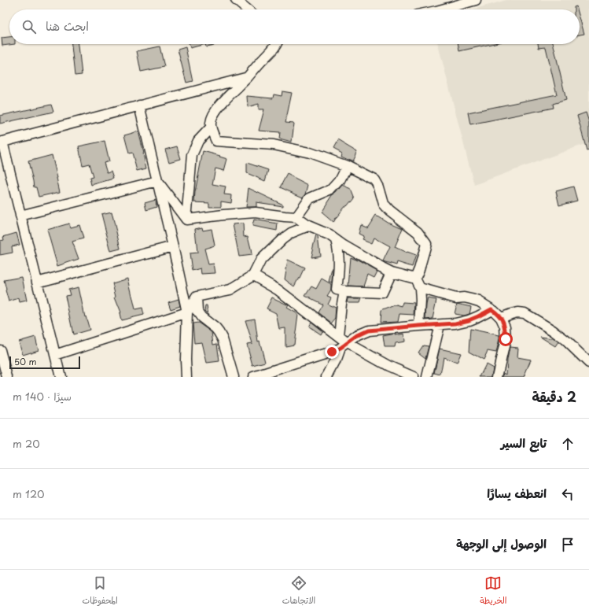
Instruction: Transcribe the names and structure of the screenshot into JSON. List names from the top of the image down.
{
  "scale_bar": "50 m",
  "page": {
    "search": "ابحث هنا",
    "scale": "50 m",
    "heading": ["2 دقيقة", "سيرًا · 140 m"],
    "list": [
      ["تابع السير", "20 m"],
      ["انعطف يسارًا", "120 m"],
      "الوصول إلى الوجهة"
    ],
    "nav": ["الخريطة", "الاتجاهات", "المحفوظات"]
  }
}
